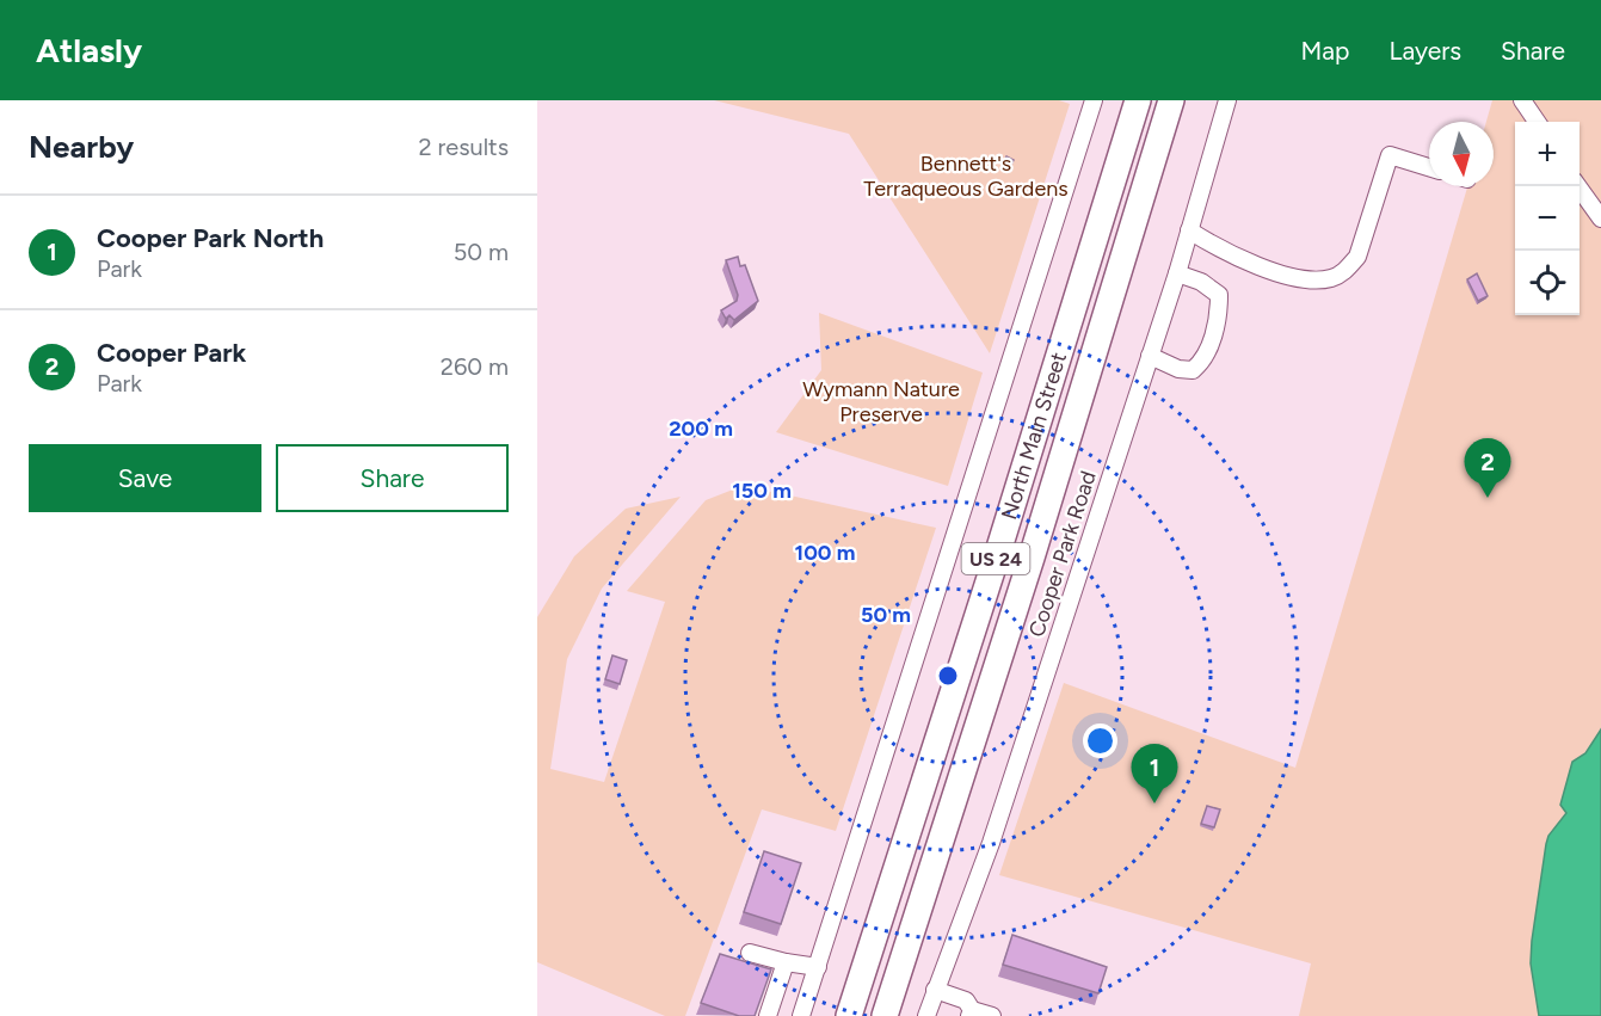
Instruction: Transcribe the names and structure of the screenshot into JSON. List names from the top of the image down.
{
  "streets": {
    "highway": ["North Main Street", "US 24"],
    "street": ["Cooper Park Road"]
  },
  "parks": ["Bennett's Terraqueous Gardens", "Wymann Nature Preserve"],
  "north": "bottom",
  "page": {
    "header": "Atlasly",
    "nav": ["Map", "Layers", "Share"],
    "heading": ["Nearby", "2 results"],
    "map_buttons": ["+", "−"],
    "list": [
      {
        "mark": "1",
        "name": "Cooper Park North",
        "note": "Park",
        "value": "50 m"
      },
      {
        "mark": "2",
        "name": "Cooper Park",
        "note": "Park",
        "value": "260 m"
      }
    ],
    "buttons": ["Save", "Share"],
    "pins": ["2", "1"]
  },
  "rings": [
    "200 m",
    "150 m",
    "100 m",
    "50 m"
  ]
}
